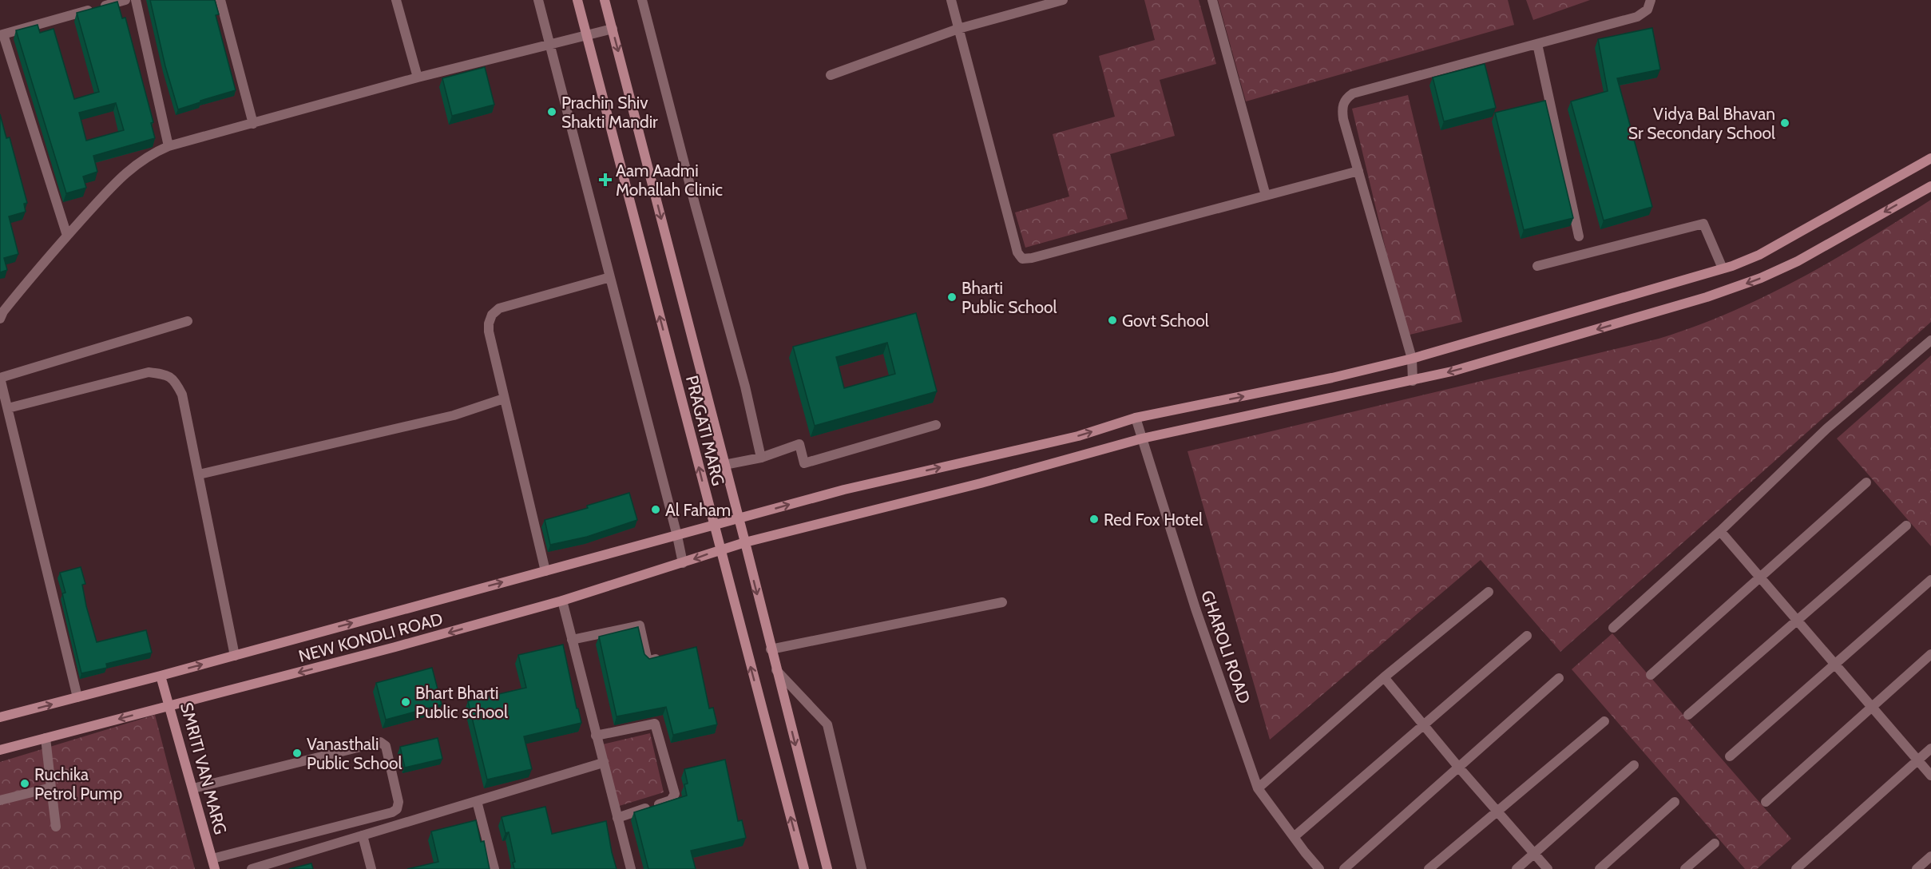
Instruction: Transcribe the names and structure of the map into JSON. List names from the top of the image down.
{
  "streets": {
    "street": [
      "PRAGATI MARG",
      "NEW KONDLI ROAD",
      "GHAROLI ROAD",
      "SMRITI VAN MARG"
    ]
  },
  "crossings": [
    ["PRAGATI MARG", "NEW KONDLI ROAD"],
    ["NEW KONDLI ROAD", "GHAROLI ROAD"],
    ["NEW KONDLI ROAD", "SMRITI VAN MARG"]
  ],
  "places": {
    "other": [
      "Prachin Shiv Shakti Mandir",
      "Vidya Bal Bhavan Sr Secondary School",
      "Bharti Public School",
      "Govt School",
      "Al Faham",
      "Red Fox Hotel",
      "Bhart Bharti Public school",
      "Vanasthali Public School",
      "Ruchika Petrol Pump"
    ],
    "health": ["Aam Aadmi Mohallah Clinic"]
  }
}
